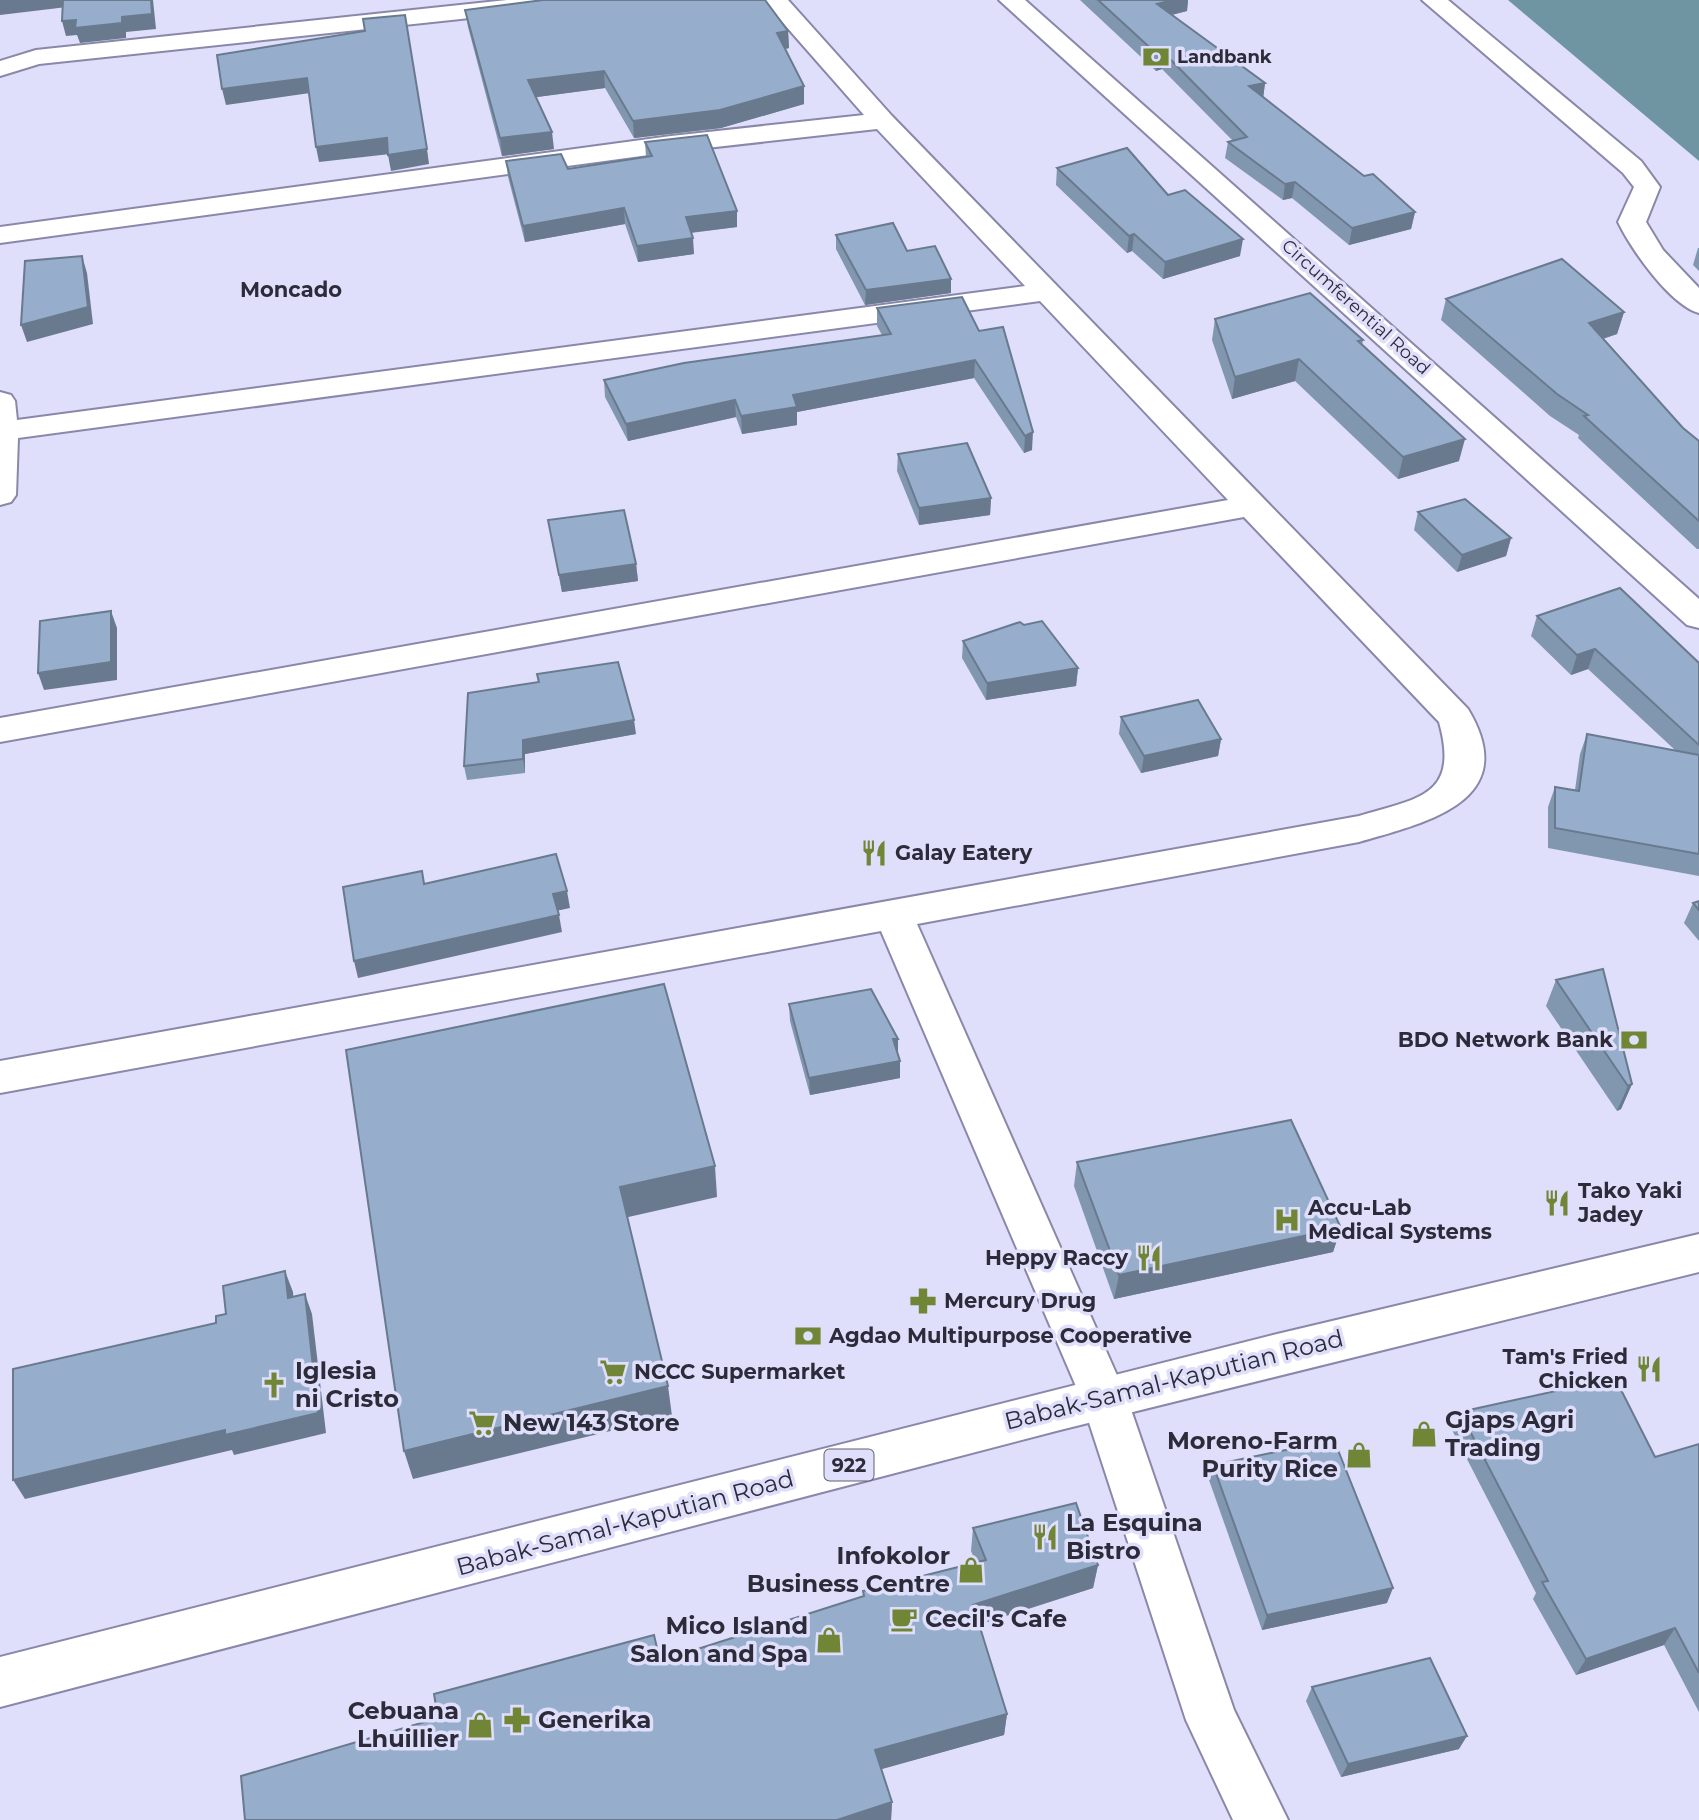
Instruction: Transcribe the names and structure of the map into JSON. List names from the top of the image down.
{
  "streets": {
    "street": ["Circumferential Road", "Babak-Samal-Kaputian Road", "922"]
  },
  "districts": ["Moncado"],
  "places": {
    "bank": ["Landbank", "BDO Network Bank", "Agdao Multipurpose Cooperative"],
    "restaurant": [
      "Galay Eatery",
      "Tako Yaki Jadey",
      "Heppy Raccy",
      "Tam's Fried Chicken",
      "La Esquina Bistro"
    ],
    "hospital": ["Accu-Lab Medical Systems"],
    "pharmacy": ["Mercury Drug", "Generika"],
    "supermarket": ["NCCC Supermarket", "New 143 Store"],
    "church": ["Iglesia ni Cristo"],
    "shop": [
      "Gjaps Agri Trading",
      "Moreno-Farm Purity Rice",
      "Infokolor Business Centre",
      "Mico Island Salon and Spa",
      "Cebuana Lhuillier"
    ],
    "cafe": ["Cecil's Cafe"]
  }
}
